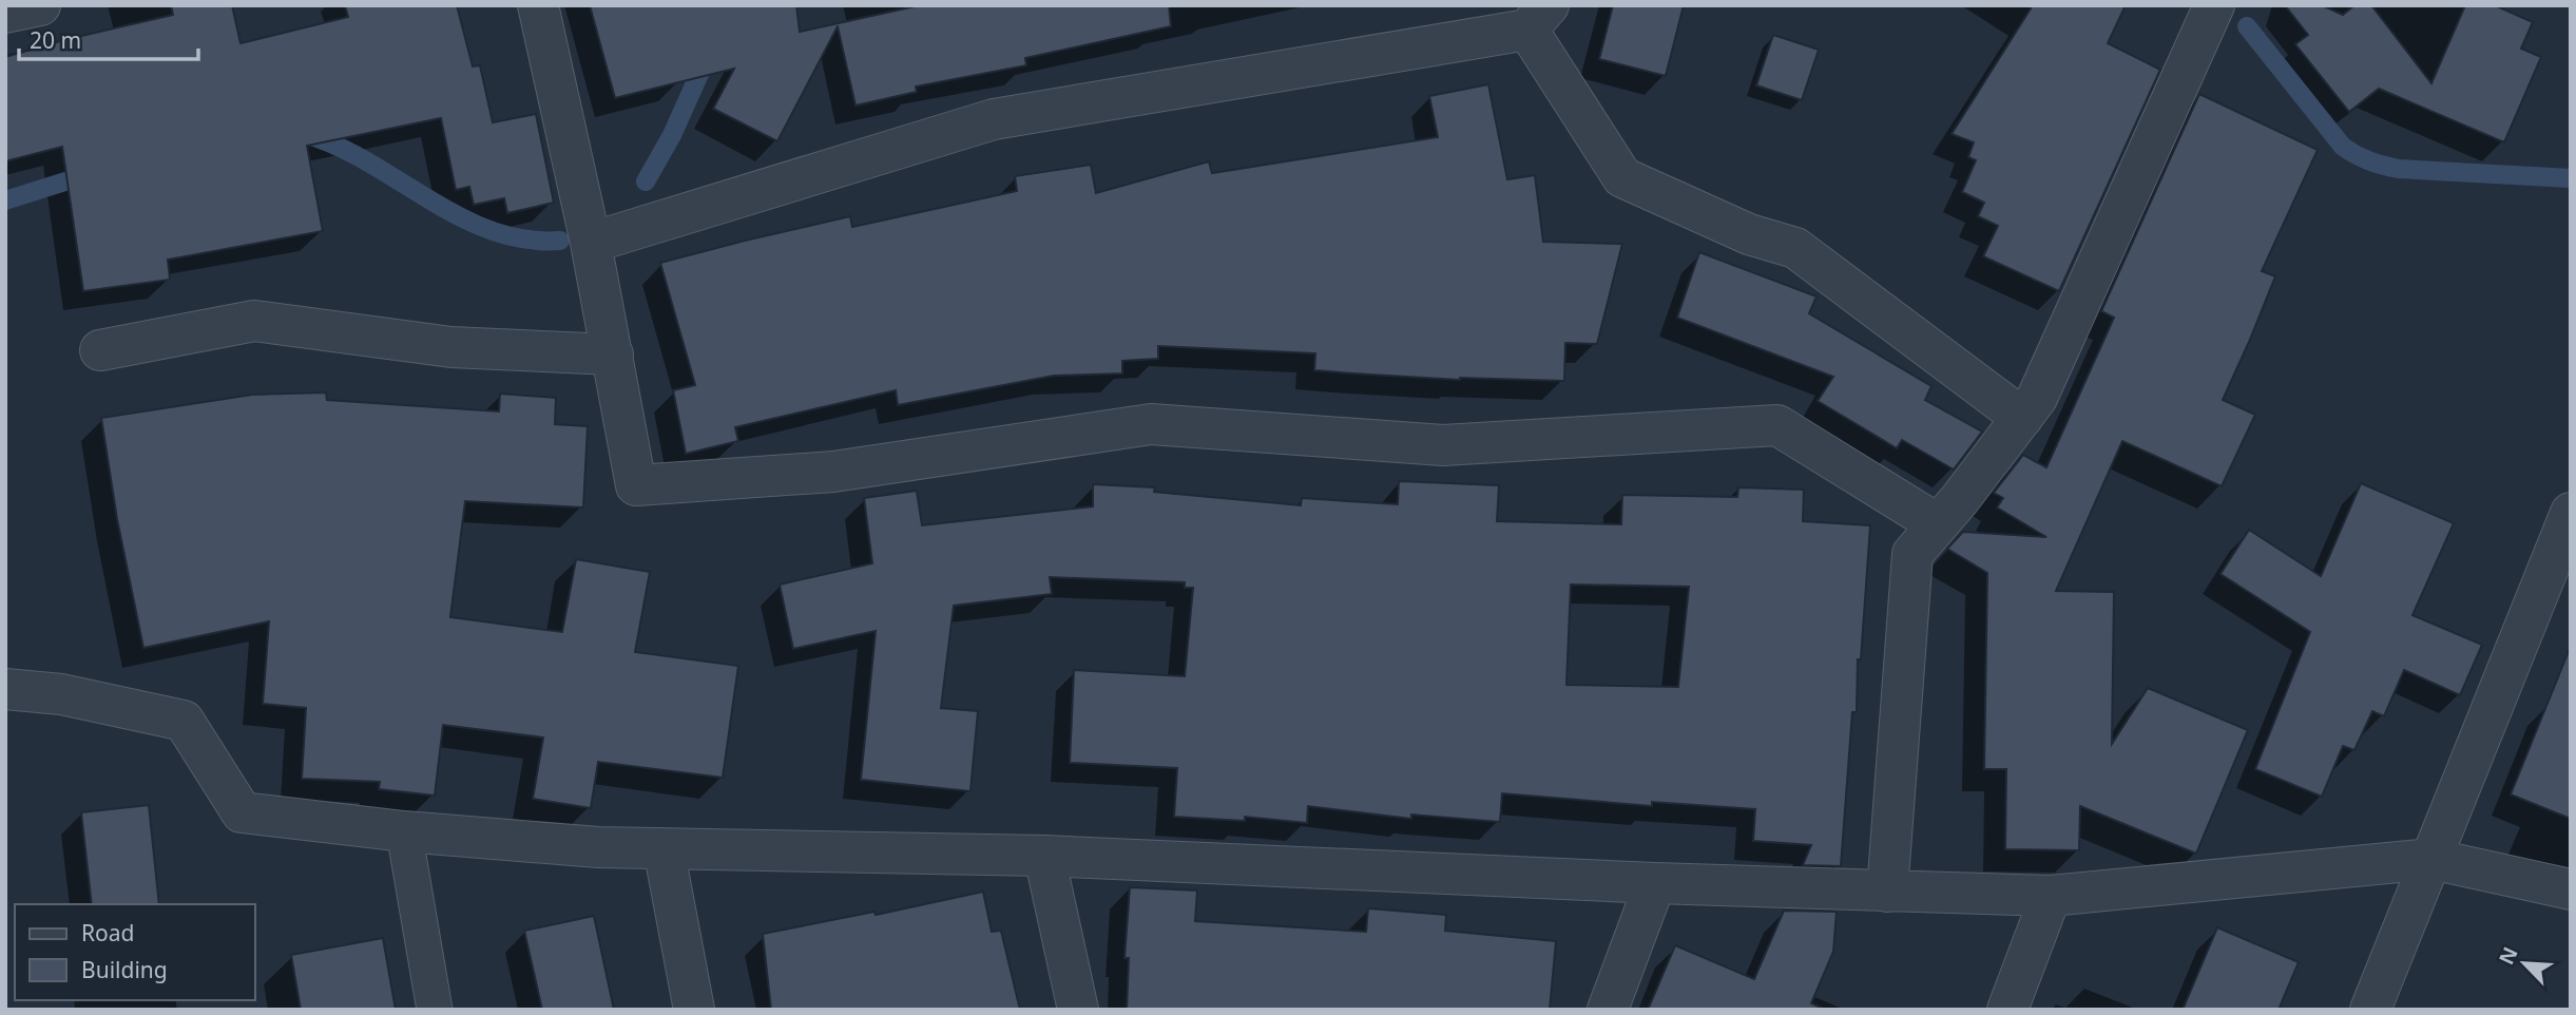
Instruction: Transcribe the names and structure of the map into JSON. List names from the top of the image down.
{
  "legend": ["Road", "Building"],
  "scale_bar": "20 m",
  "north": "top left"
}
